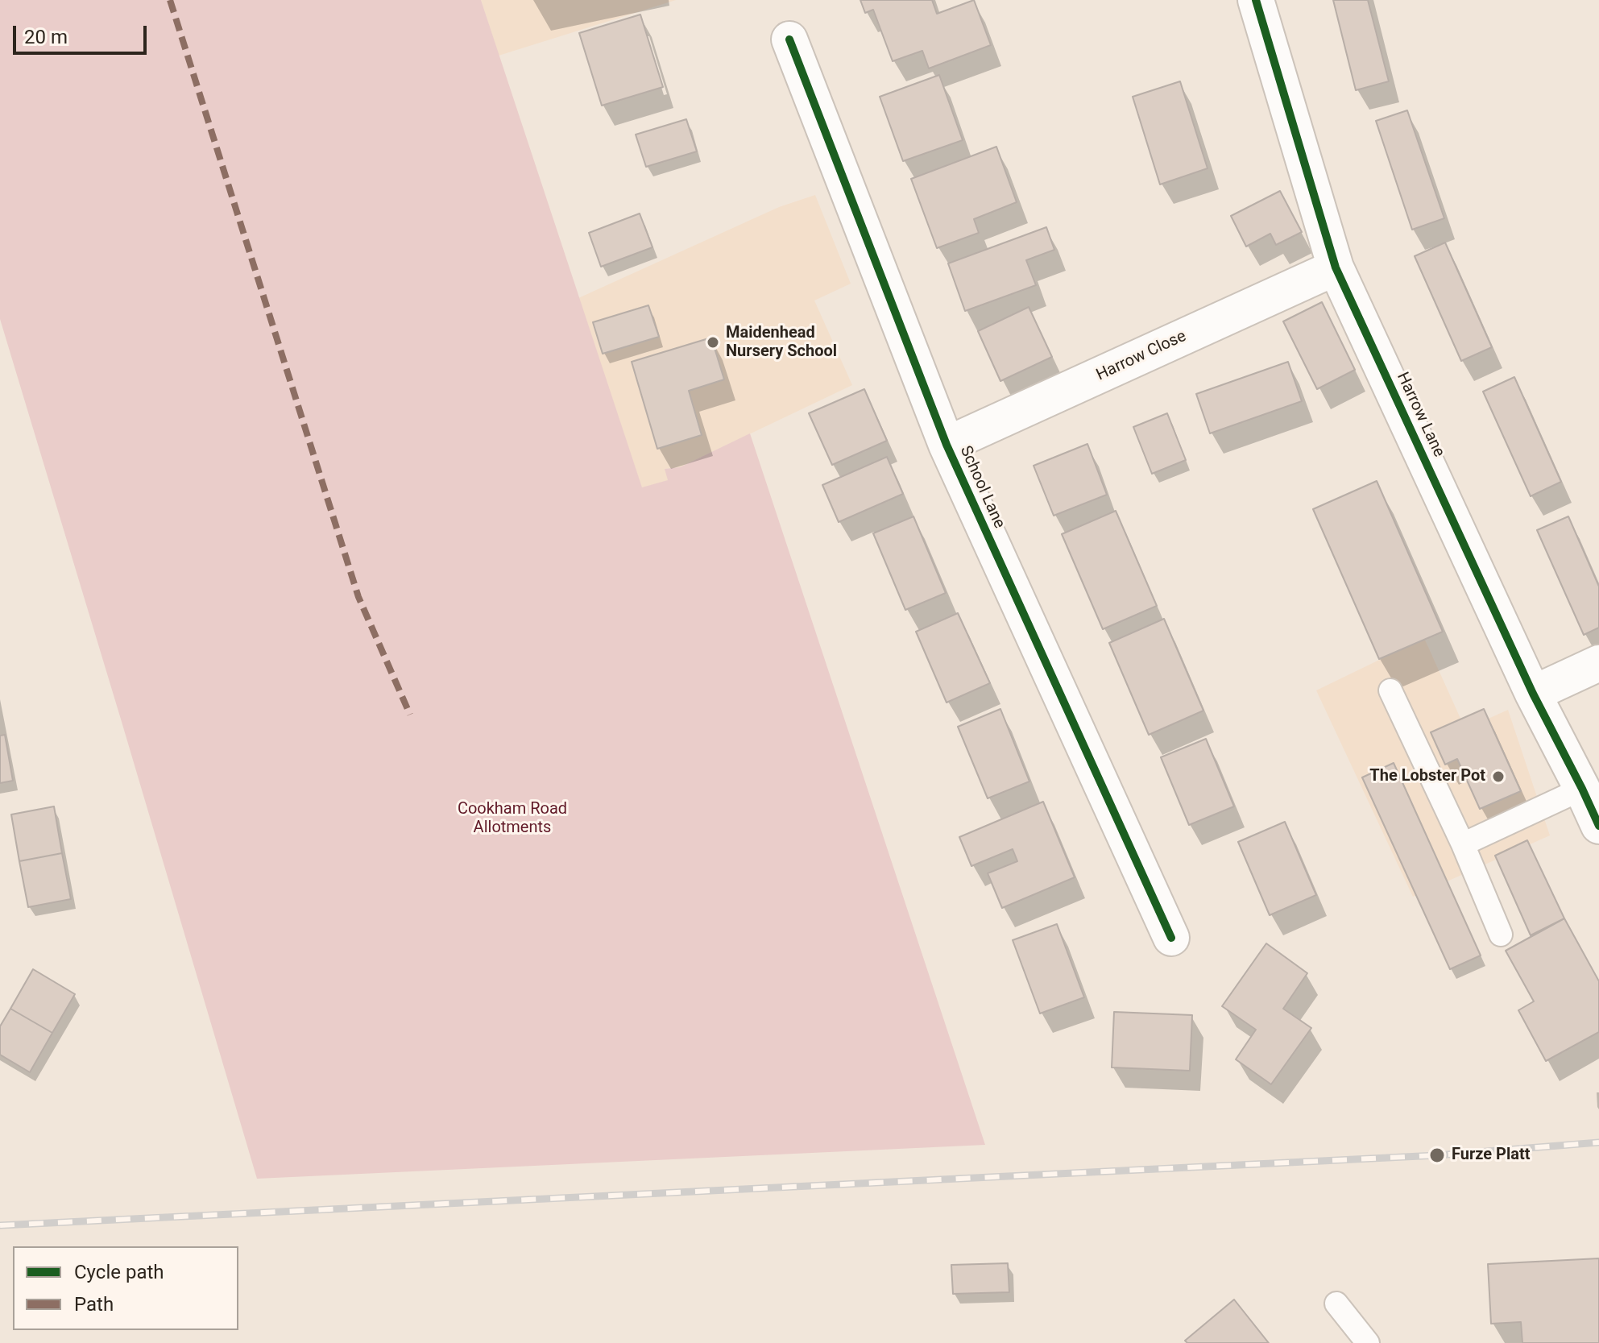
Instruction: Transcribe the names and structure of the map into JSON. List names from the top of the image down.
{
  "streets": {
    "street": ["Harrow Close", "Harrow Lane", "School Lane"]
  },
  "crossings": [
    ["Harrow Close", "Harrow Lane"],
    ["Harrow Close", "School Lane"]
  ],
  "parks": ["Cookham Road Allotments"],
  "places": ["Maidenhead Nursery School", "The Lobster Pot", "Furze Platt"],
  "legend": ["Cycle path", "Path"],
  "scale_bar": "20 m"
}
